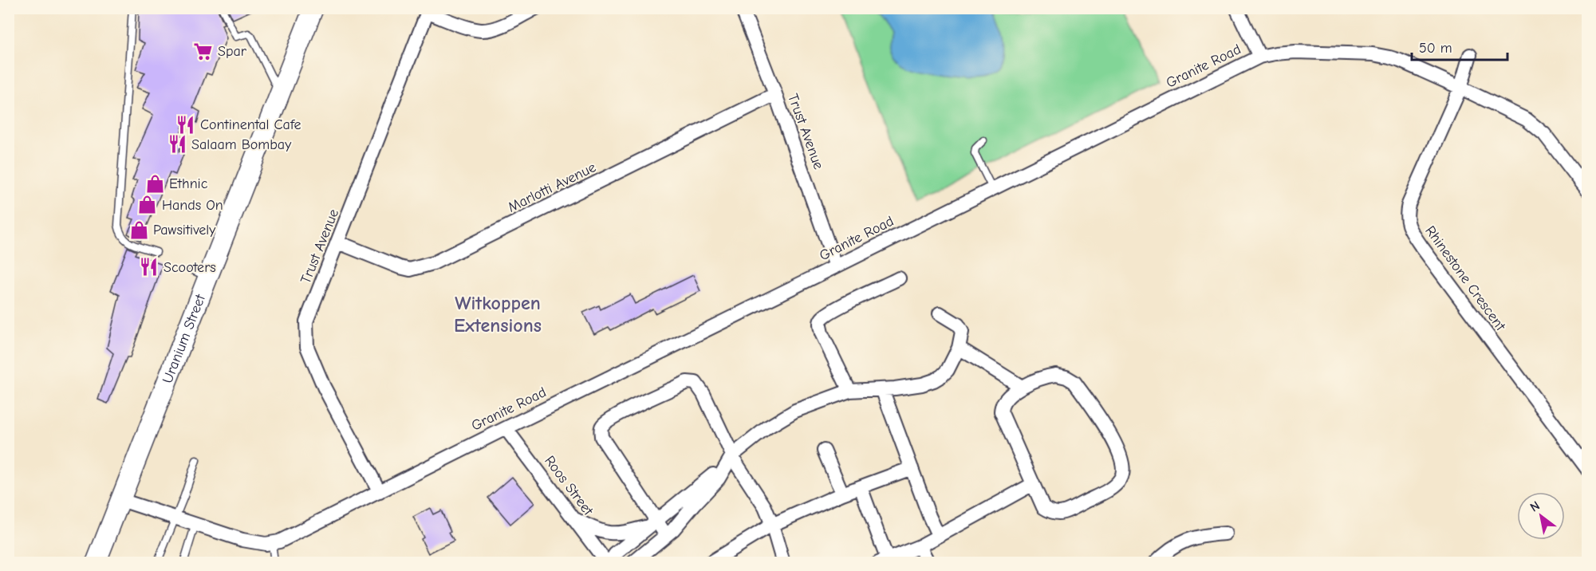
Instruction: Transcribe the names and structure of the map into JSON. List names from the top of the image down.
{
  "streets": {
    "street": [
      "Granite Road",
      "Trust Avenue",
      "Marlotti Avenue",
      "Rhinestone Crescent",
      "Uranium Street",
      "Roos Street"
    ]
  },
  "crossings": [
    ["Granite Road", "Trust Avenue"],
    ["Granite Road", "Rhinestone Crescent"],
    ["Granite Road", "Uranium Street"],
    ["Granite Road", "Roos Street"],
    ["Trust Avenue", "Marlotti Avenue"]
  ],
  "districts": ["Witkoppen Extensions"],
  "places": {
    "supermarket": ["Spar"],
    "restaurant": ["Continental Cafe", "Salaam Bombay", "Scooters"],
    "shop": ["Ethnic", "Hands On", "Pawsitively"]
  },
  "scale_bar": "50 m",
  "north": "top left"
}
